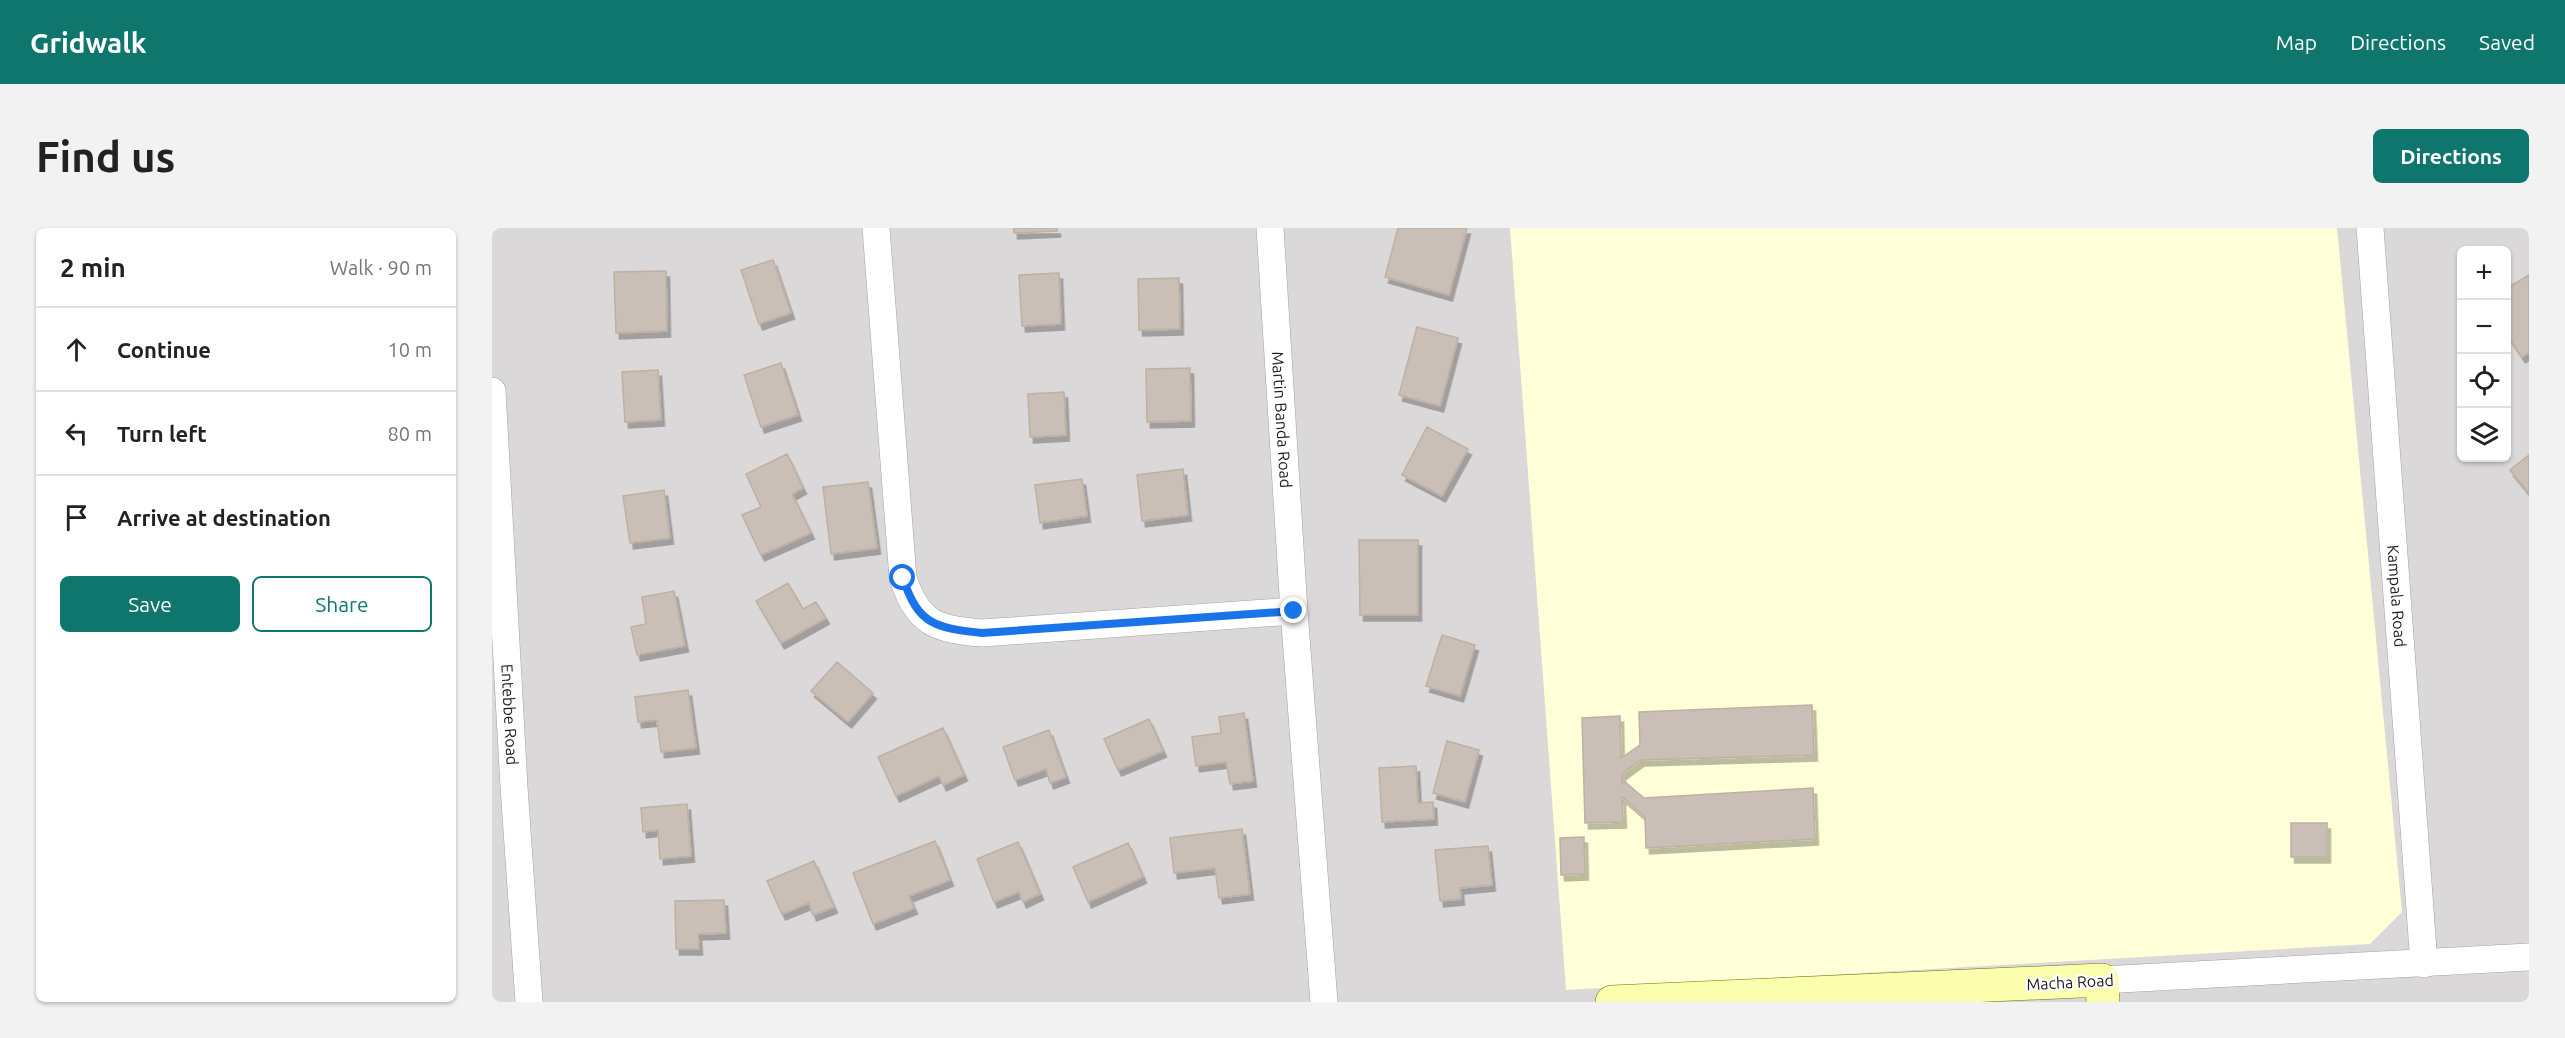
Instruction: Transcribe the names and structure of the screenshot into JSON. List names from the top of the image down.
{
  "streets": {
    "main road": ["Macha Road"],
    "street": ["Martin Banda Road", "Kampala Road", "Entebbe Road"]
  },
  "crossings": [
    ["Kampala Road", "Macha Road"]
  ],
  "page": {
    "header": "Gridwalk",
    "nav": ["Map", "Directions", "Saved"],
    "buttons": [
      "Directions",
      ["Save", "Share"]
    ],
    "title": "Find us",
    "heading": ["2 min", "Walk · 90 m"],
    "map_buttons": ["+", "−"],
    "list": [
      ["Continue", "10 m"],
      ["Turn left", "80 m"],
      "Arrive at destination"
    ]
  }
}
